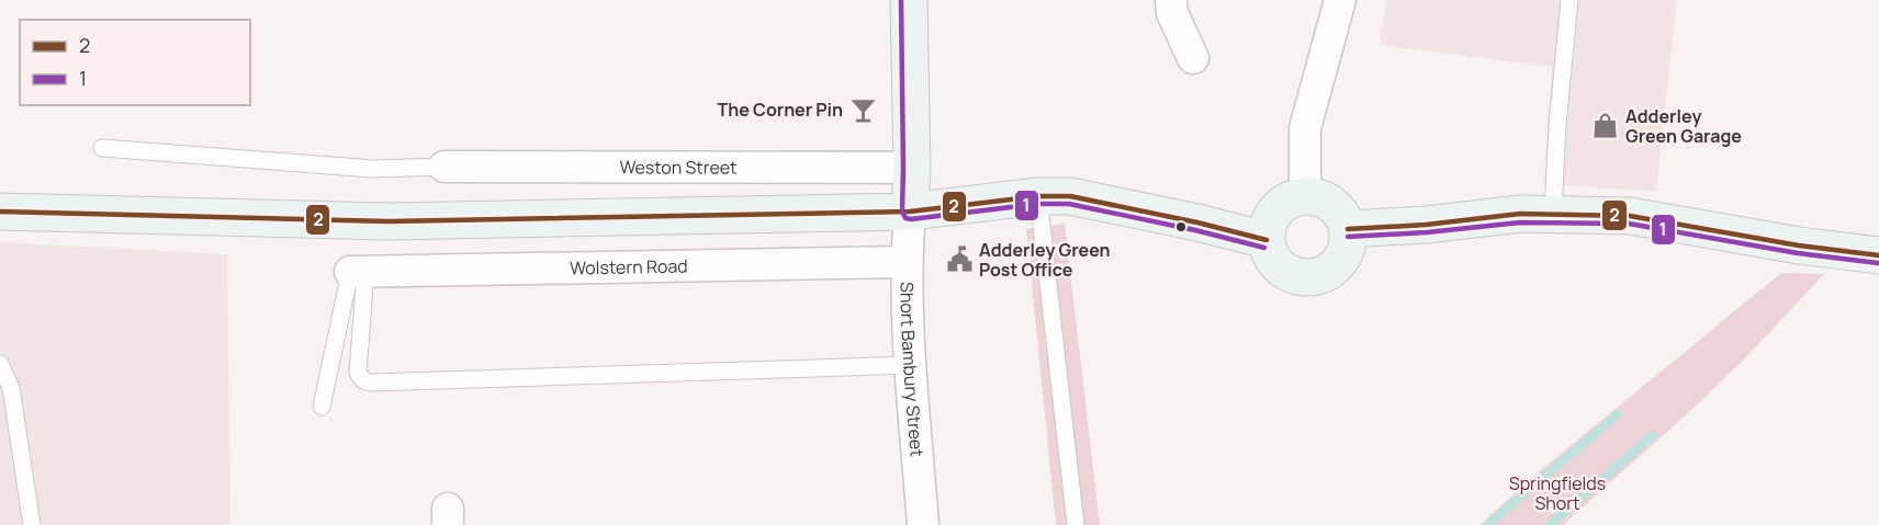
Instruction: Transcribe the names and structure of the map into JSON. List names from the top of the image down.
{
  "streets": {
    "street": ["Weston Street", "Wolstern Road", "Short Bambury Street"]
  },
  "crossings": [
    ["Wolstern Road", "Short Bambury Street"]
  ],
  "parks": ["Springfields Short"],
  "places": {
    "bar": ["The Corner Pin"],
    "shop": ["Adderley Green Garage"],
    "public building": ["Adderley Green Post Office"]
  },
  "lines": ["transit line 1", "transit line 2"],
  "legend": ["2", "1"]
}
